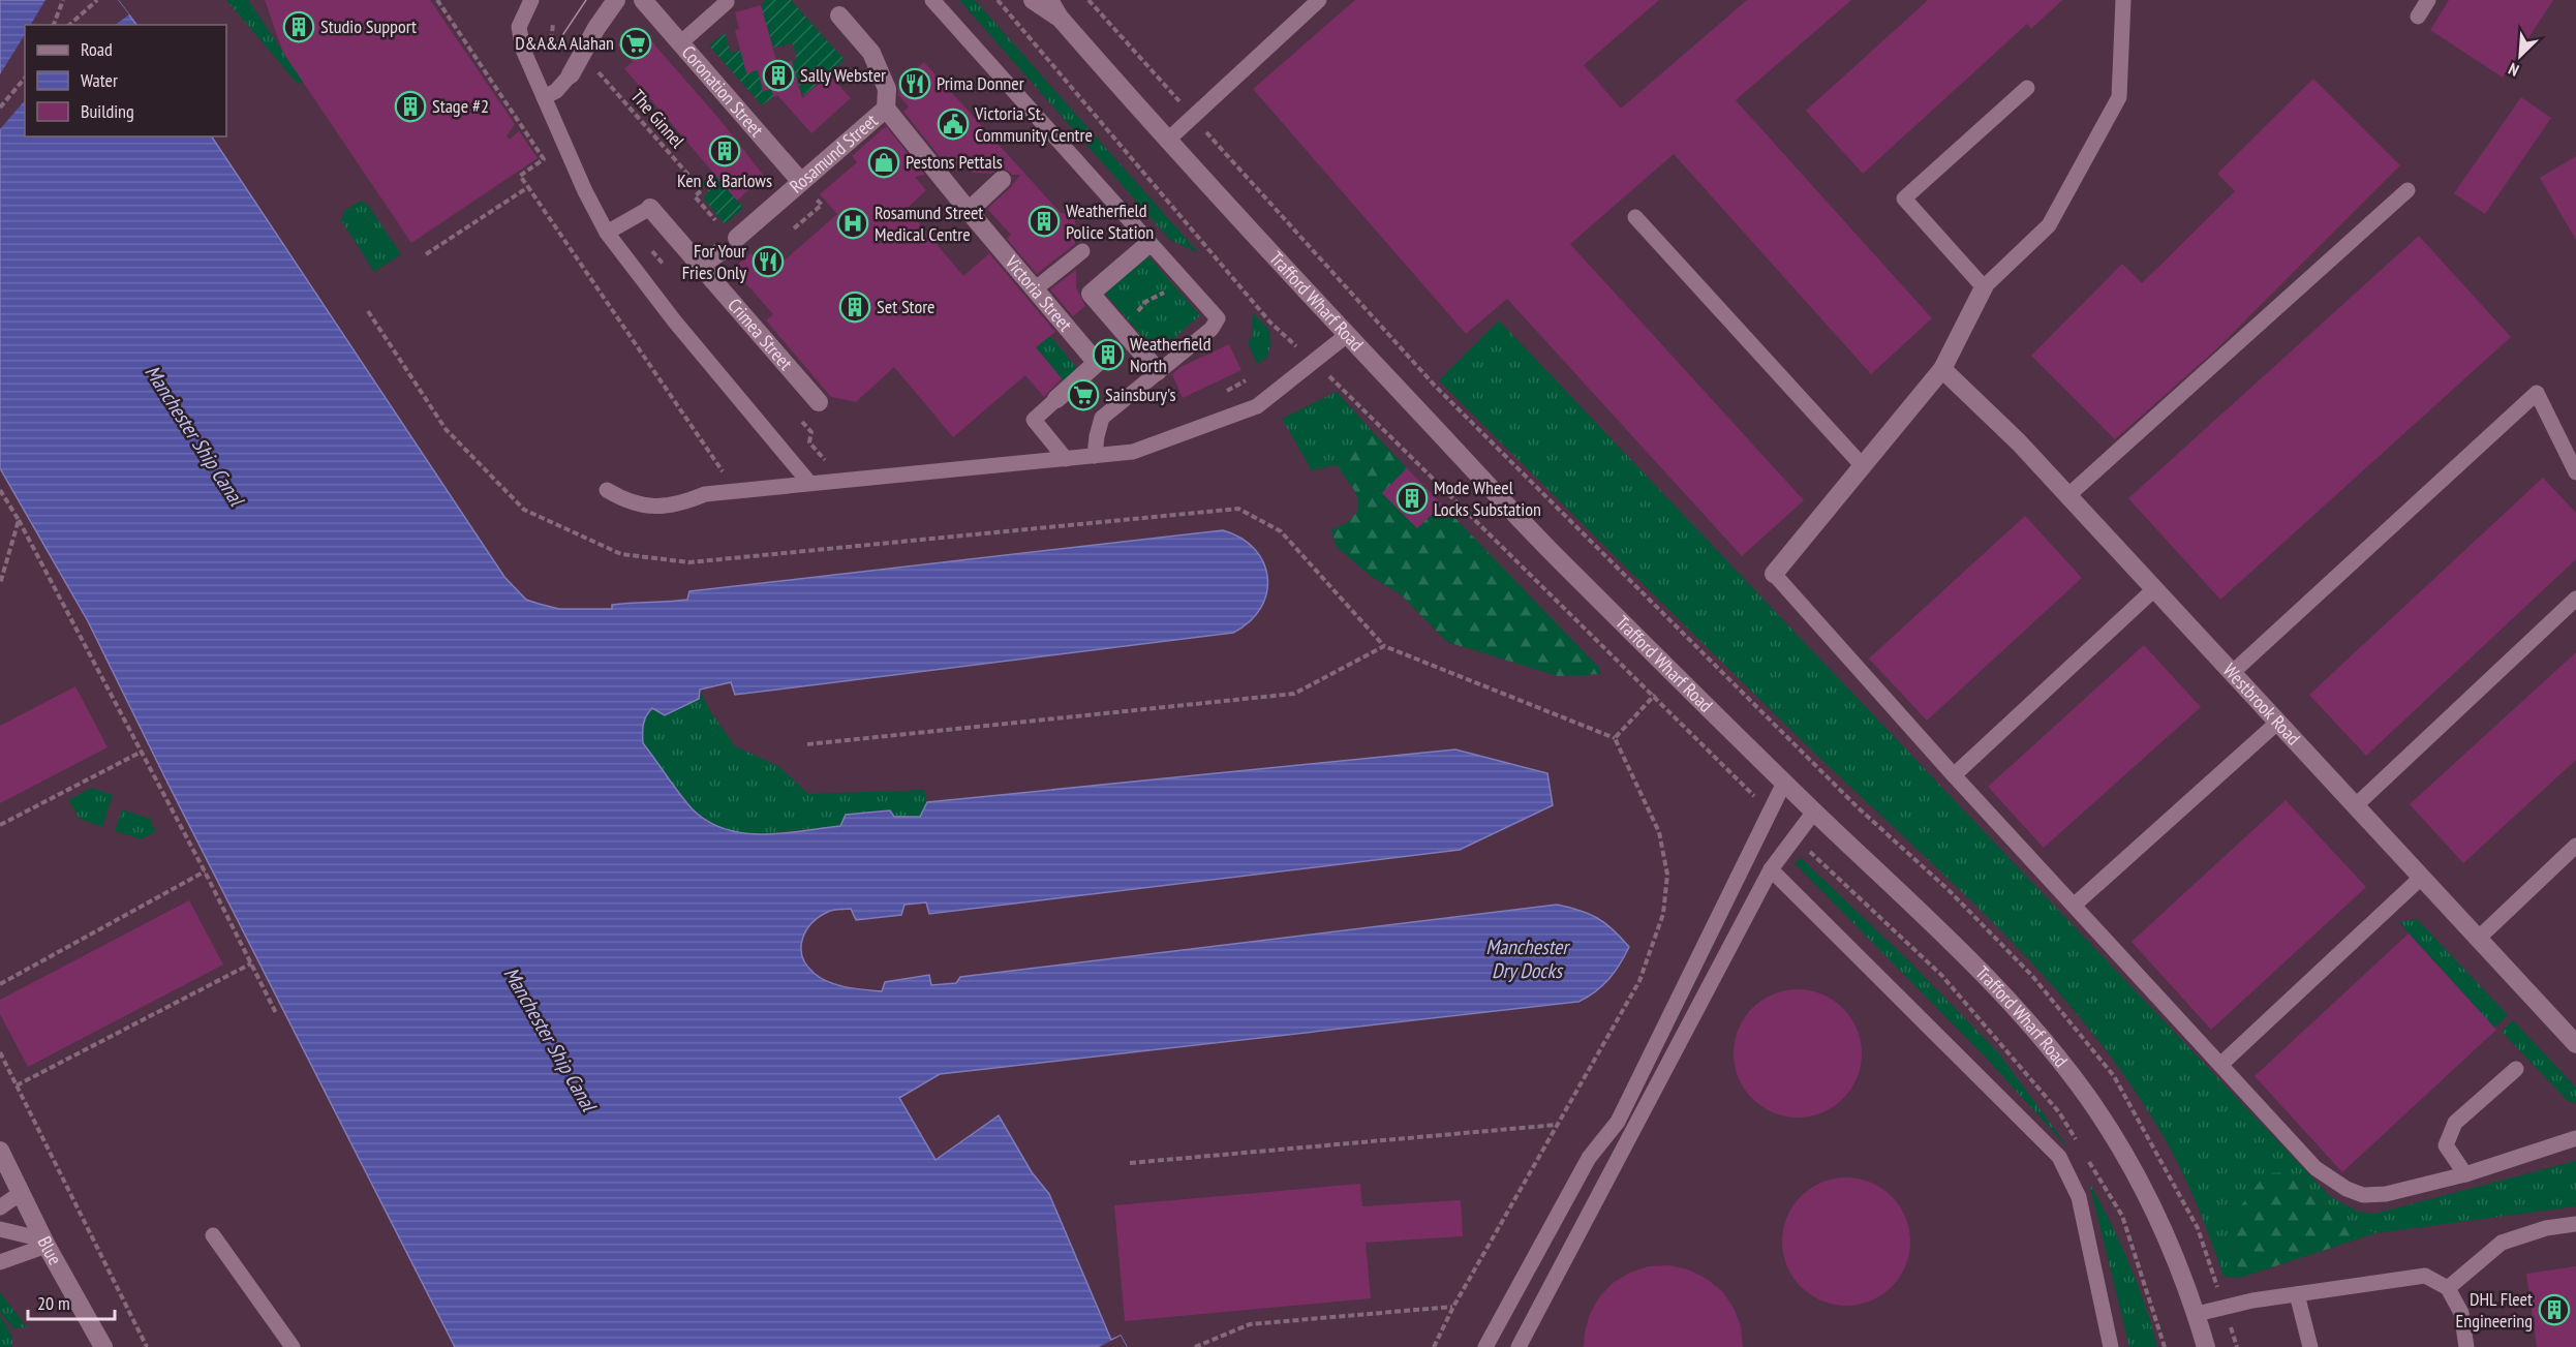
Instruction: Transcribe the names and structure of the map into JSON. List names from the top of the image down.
{
  "streets": {
    "street": [
      "Coronation Street",
      "Rosamund Street",
      "Victoria Street",
      "Trafford Wharf Road",
      "Crimea Street",
      "Westbrook Road",
      "Blue"
    ],
    "path": ["The Ginnel"]
  },
  "crossings": [
    ["Coronation Street", "Rosamund Street"],
    ["Rosamund Street", "Victoria Street"]
  ],
  "water": ["Manchester Ship Canal", "Manchester Dry Docks"],
  "places": {
    "building": [
      "Studio Support",
      "Sally Webster",
      "Stage #2",
      "Ken & Barlows",
      "Weatherfield Police Station",
      "Set Store",
      "Weatherfield North",
      "Mode Wheel Locks Substation",
      "DHL Fleet Engineering"
    ],
    "supermarket": ["D&A&A Alahan", "Sainsbury's"],
    "restaurant": ["Prima Donner", "For Your Fries Only"],
    "public building": ["Victoria St. Community Centre"],
    "shop": ["Pestons Pettals"],
    "hospital": ["Rosamund Street Medical Centre"]
  },
  "legend": ["Road", "Water", "Building"],
  "scale_bar": "20 m",
  "north": "bottom left"
}
